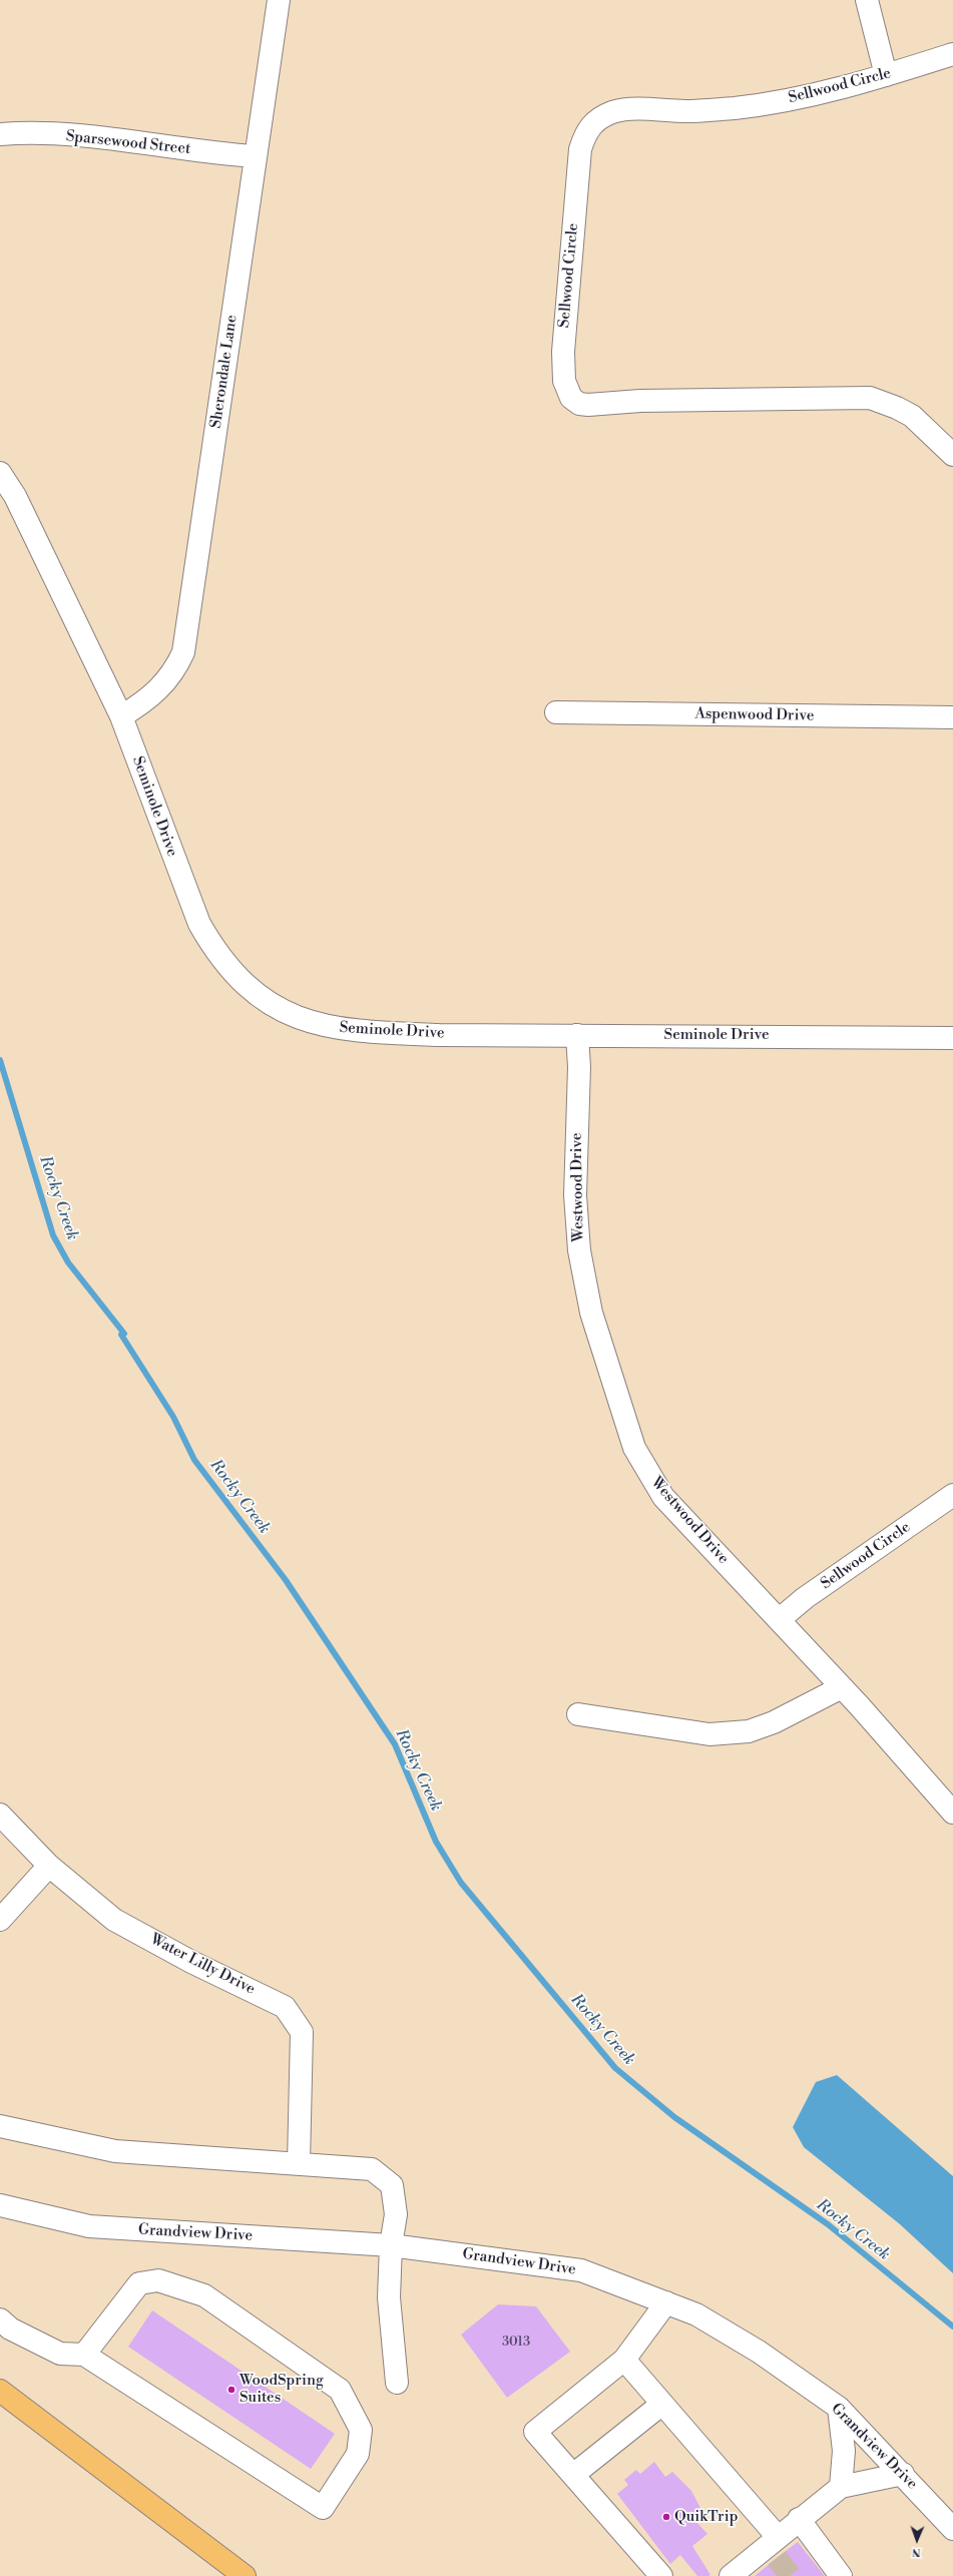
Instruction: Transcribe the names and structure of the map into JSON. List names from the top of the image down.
{
  "streets": {
    "street": [
      "Sellwood Circle",
      "Sparsewood Street",
      "Sherondale Lane",
      "Aspenwood Drive",
      "Seminole Drive",
      "Westwood Drive",
      "Water Lilly Drive",
      "Grandview Drive"
    ]
  },
  "crossings": [
    ["Sellwood Circle", "Westwood Drive"],
    ["Sparsewood Street", "Sherondale Lane"],
    ["Sherondale Lane", "Seminole Drive"],
    ["Seminole Drive", "Westwood Drive"]
  ],
  "water": ["Rocky Creek"],
  "places": ["WoodSpring Suites", "QuikTrip"],
  "house_numbers": ["3013"],
  "north": "bottom"
}
